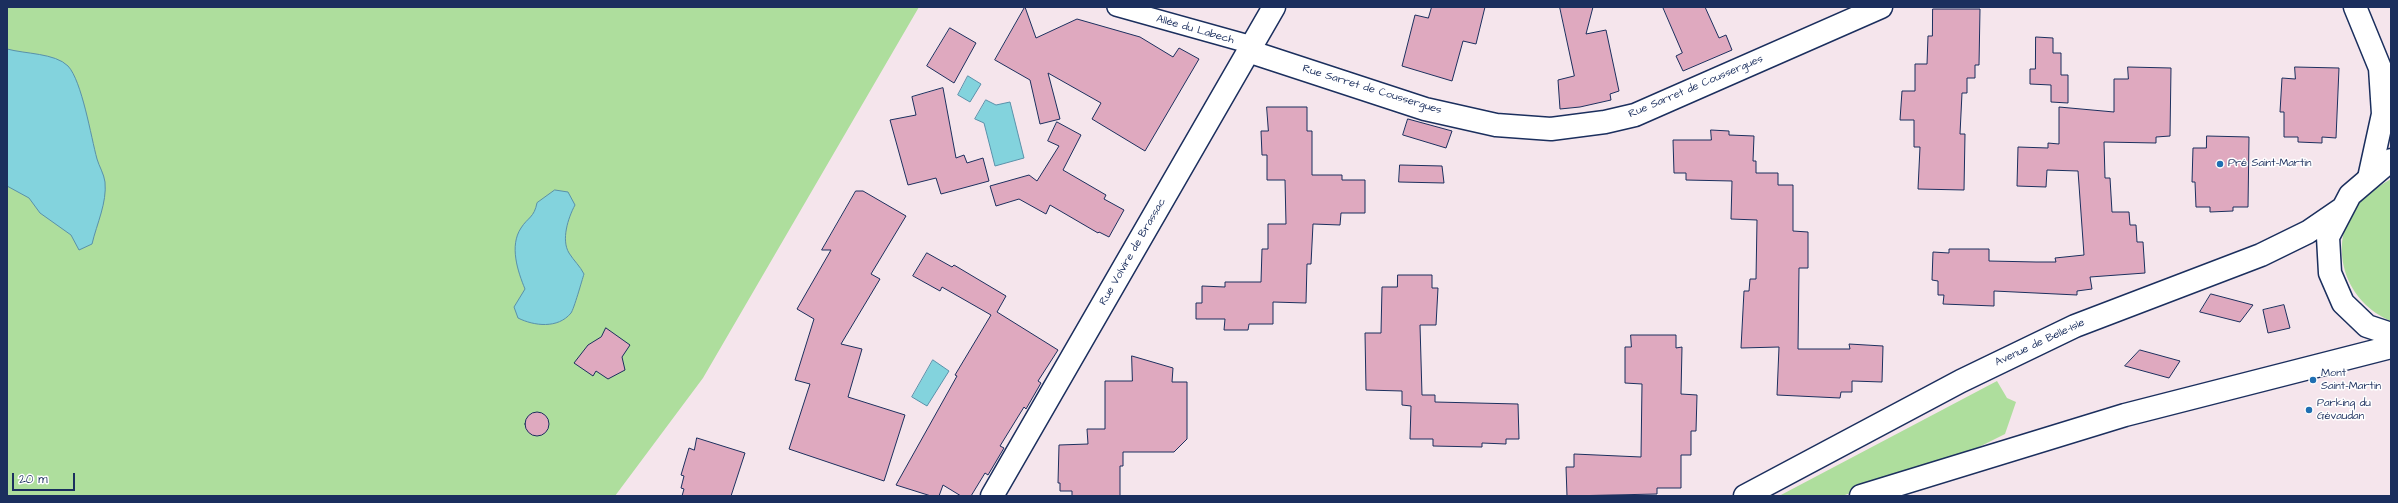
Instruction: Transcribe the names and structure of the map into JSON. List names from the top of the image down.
{
  "streets": {
    "street": [
      "Allée du Labech",
      "Rue Sarret de Coussergues",
      "Rue Volvire de Brassac",
      "Avenue de Belle-Isle"
    ]
  },
  "crossings": [
    ["Allée du Labech", "Rue Sarret de Coussergues"],
    ["Allée du Labech", "Rue Volvire de Brassac"],
    ["Rue Sarret de Coussergues", "Rue Volvire de Brassac"]
  ],
  "places": ["Pré Saint-Martin", "Mont Saint-Martin", "Parking du Gévaudan"],
  "scale_bar": "20 m"
}
